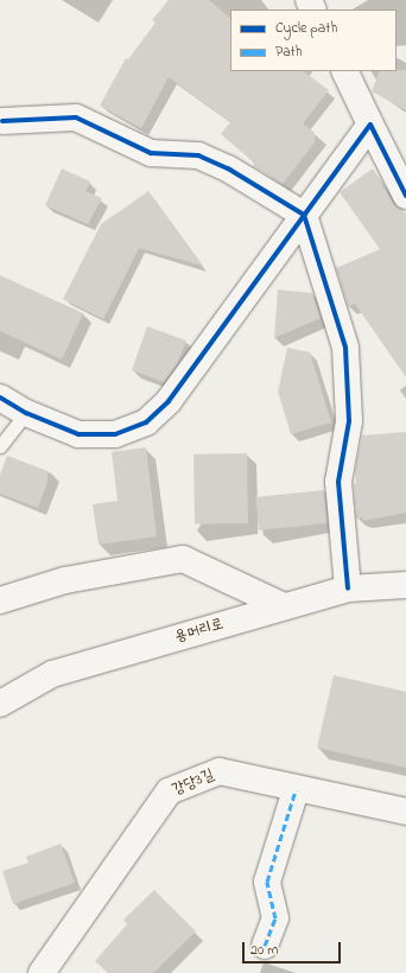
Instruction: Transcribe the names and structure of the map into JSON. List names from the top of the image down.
{
  "streets": {
    "street": ["용머리로", "강당3길"]
  },
  "legend": ["Cycle path", "Path"],
  "scale_bar": "20 m"
}
